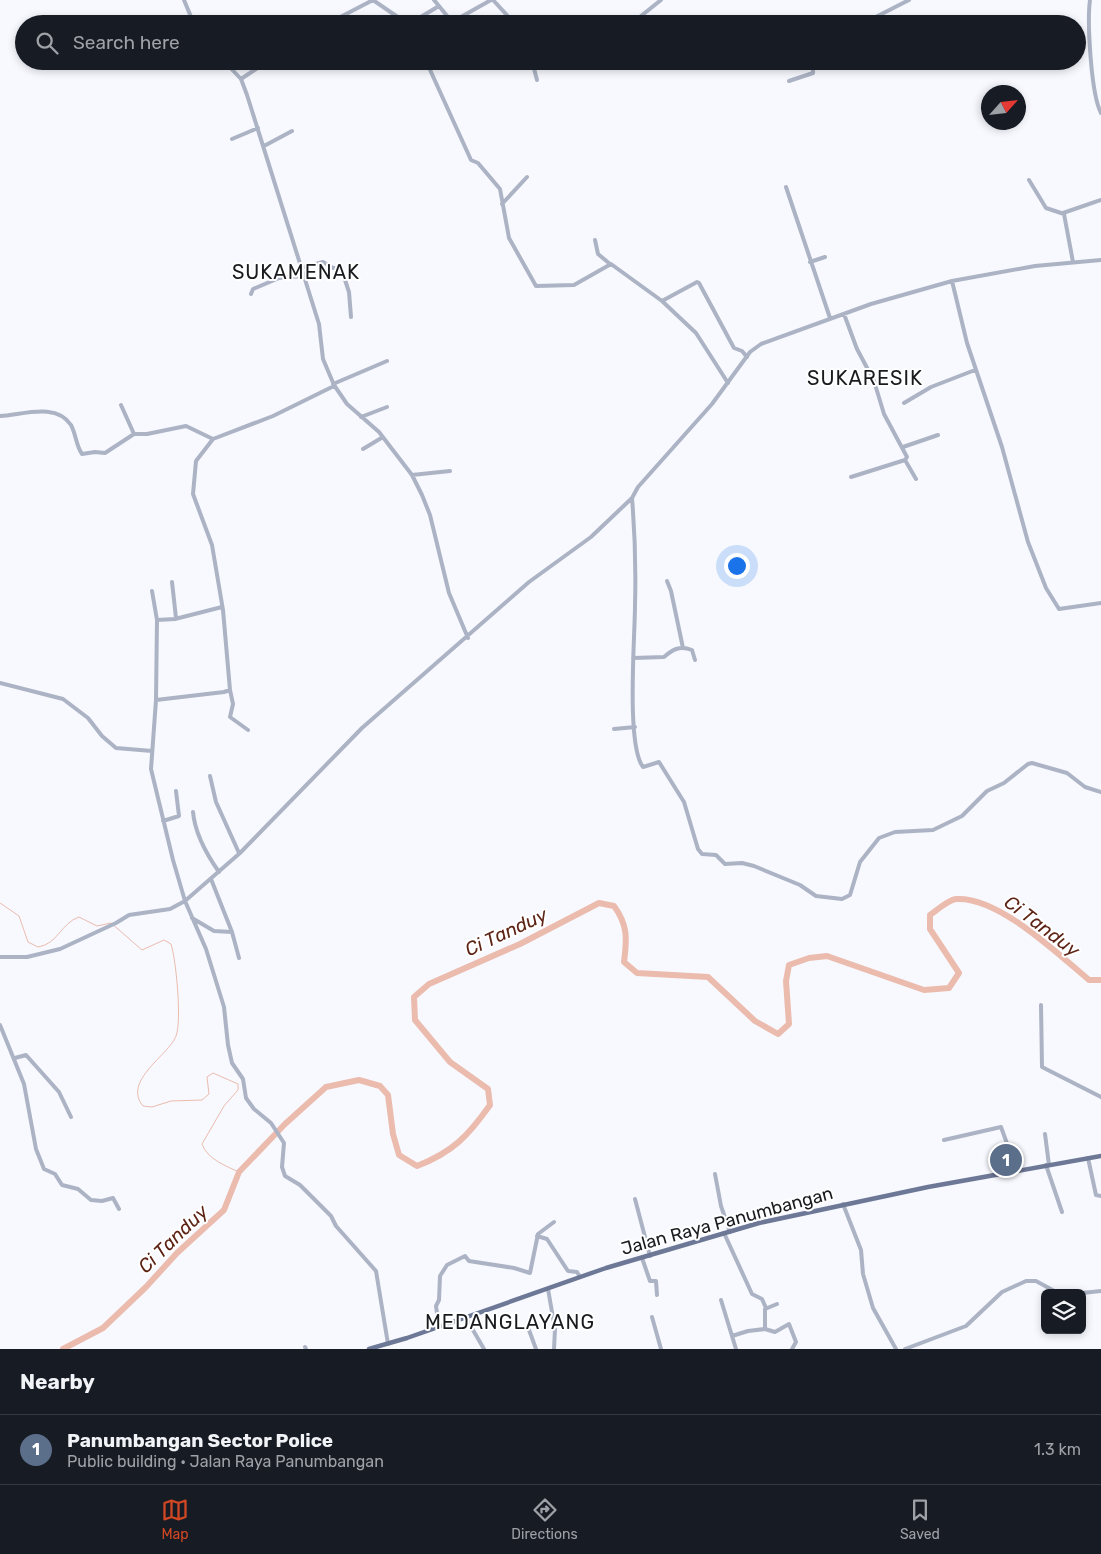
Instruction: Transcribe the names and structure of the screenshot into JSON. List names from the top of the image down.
{
  "streets": {
    "main road": ["Jalan Raya Panumbangan"]
  },
  "districts": ["SUKAMENAK", "SUKARESIK", "MEDANGLAYANG"],
  "water": ["Ci Tanduy"],
  "north": "top right",
  "page": {
    "search": "Search here",
    "pins": "1",
    "heading": "Nearby",
    "list": [
      {
        "mark": "1",
        "name": "Panumbangan Sector Police",
        "note": "Public building · Jalan Raya Panumbangan",
        "value": "1.3 km"
      }
    ],
    "nav": ["Map", "Directions", "Saved"]
  }
}
